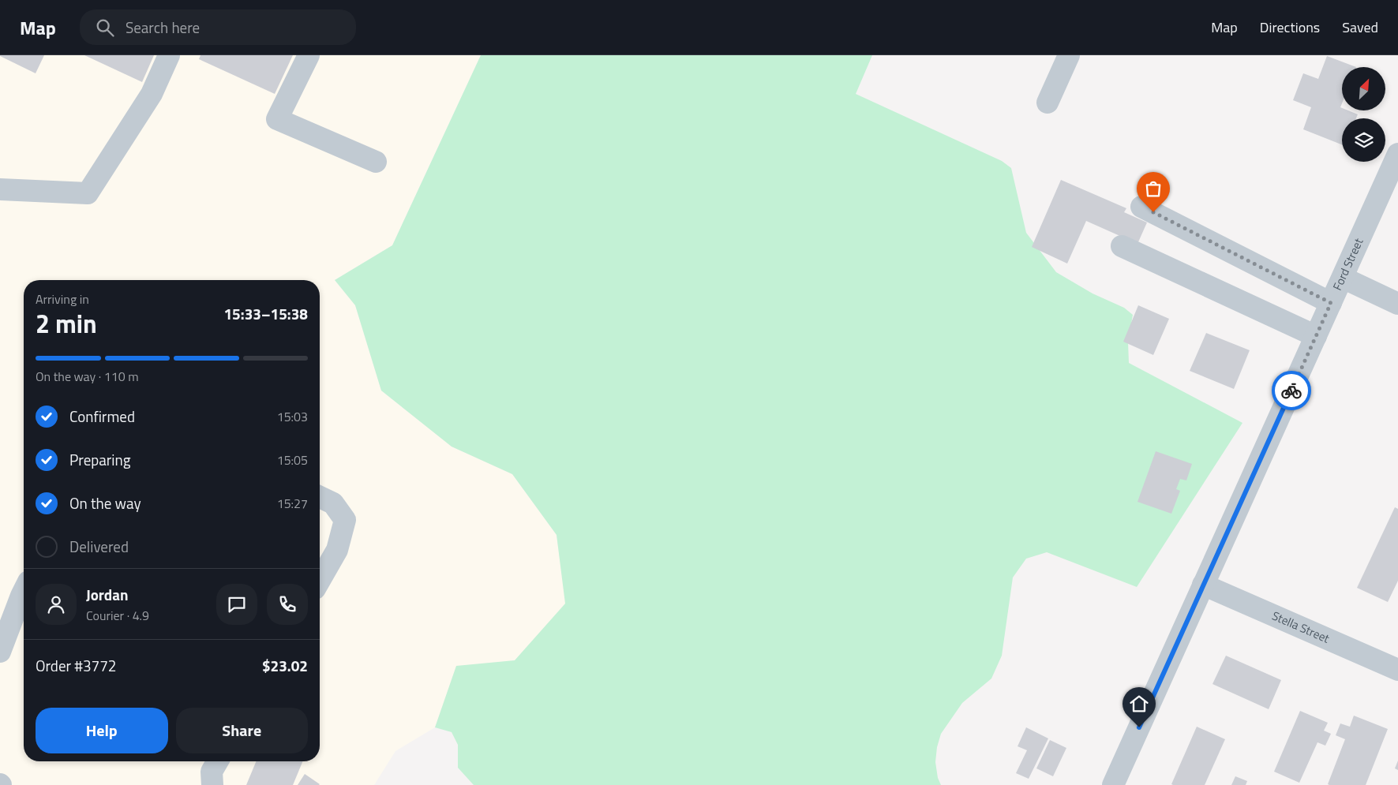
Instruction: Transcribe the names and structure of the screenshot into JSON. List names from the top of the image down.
{
  "streets": {
    "street": ["Ford Street", "Stella Street"]
  },
  "crossings": [
    ["Ford Street", "Stella Street"]
  ],
  "north": "top right",
  "page": {
    "header": "Map",
    "search": "Search here",
    "nav": ["Map", "Directions", "Saved"],
    "heading": ["2 min", "Arriving in", "15:33–15:38"],
    "panel": [
      "Jordan",
      "Courier · 4.9",
      "Order #3772",
      "$23.02"
    ],
    "bar": "On the way · 110 m",
    "list": [
      ["Confirmed", "15:03"],
      ["Preparing", "15:05"],
      ["On the way", "15:27"],
      "Delivered"
    ],
    "buttons": ["Help", "Share"]
  }
}
